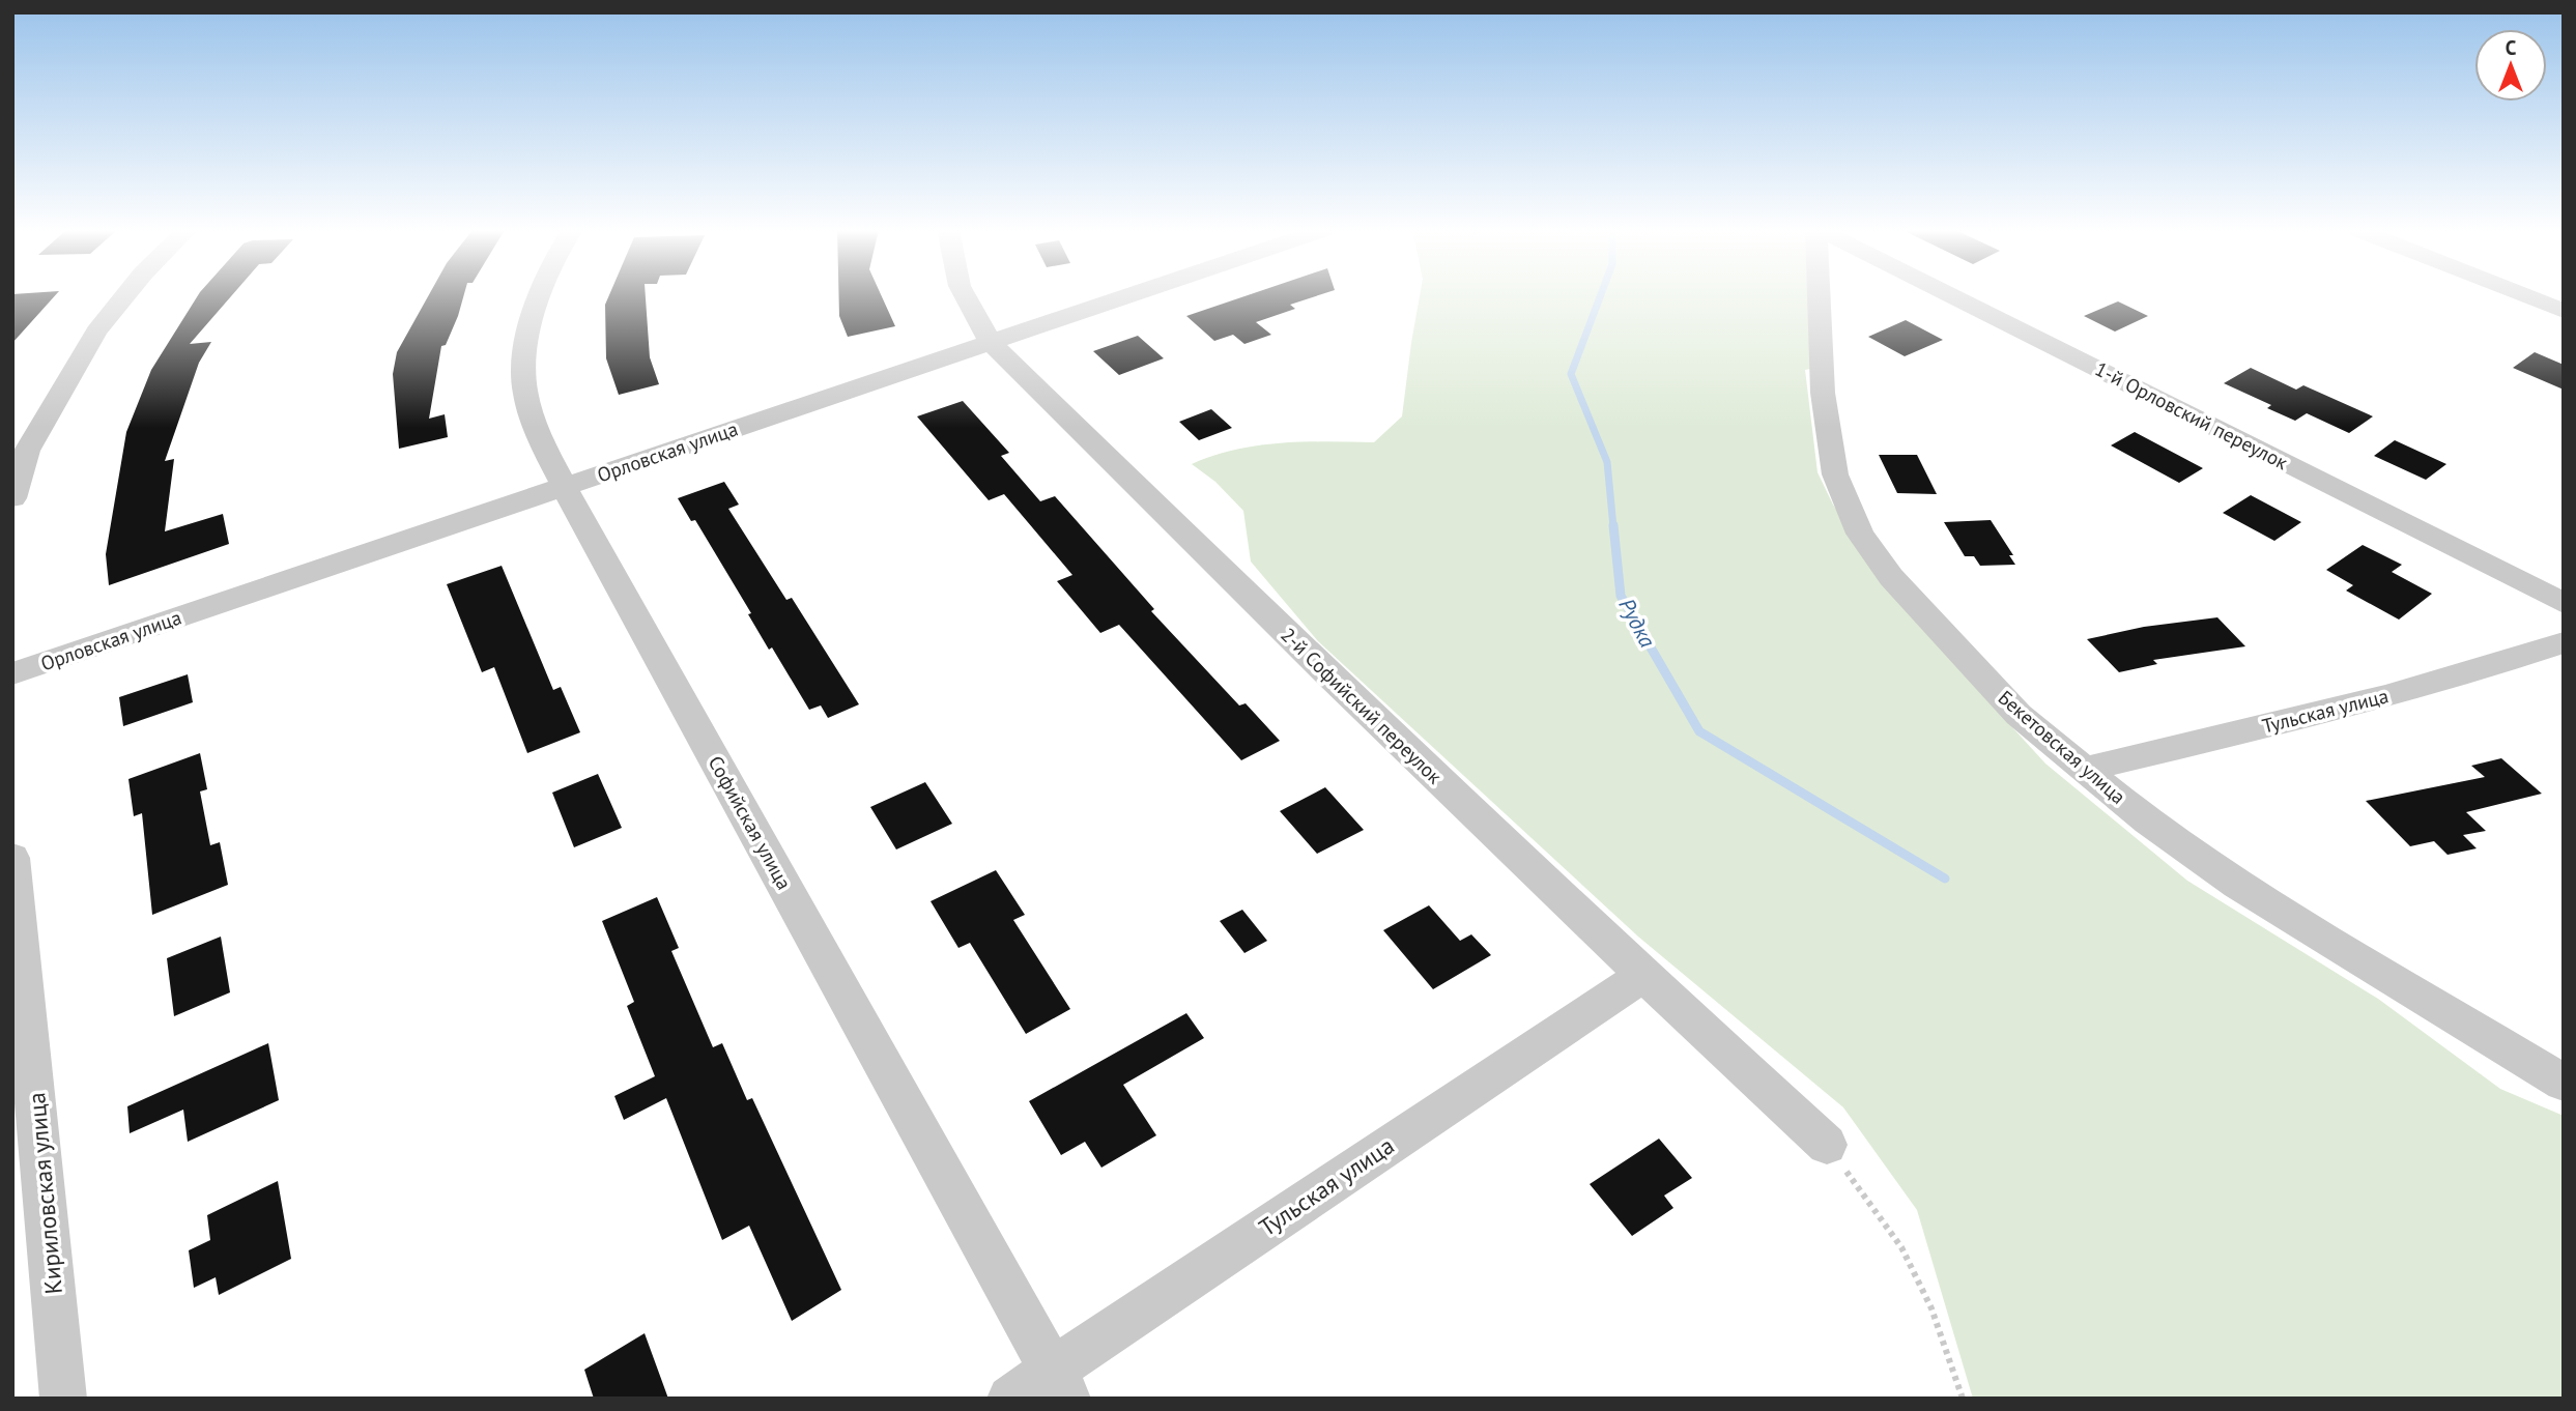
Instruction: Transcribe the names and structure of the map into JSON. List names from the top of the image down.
{
  "streets": {
    "street": [
      "1-й Орловский переулок",
      "Орловская улица",
      "2-й Софийский переулок",
      "Тульская улица",
      "Бекетовская улица",
      "Софийская улица",
      "Кириловская улица"
    ]
  },
  "crossings": [
    ["Орловская улица", "2-й Софийский переулок"],
    ["Орловская улица", "Софийская улица"],
    ["2-й Софийский переулок", "Тульская улица"],
    ["Тульская улица", "Бекетовская улица"],
    ["Тульская улица", "Софийская улица"]
  ],
  "water": ["Рудка"],
  "north": "top"
}
